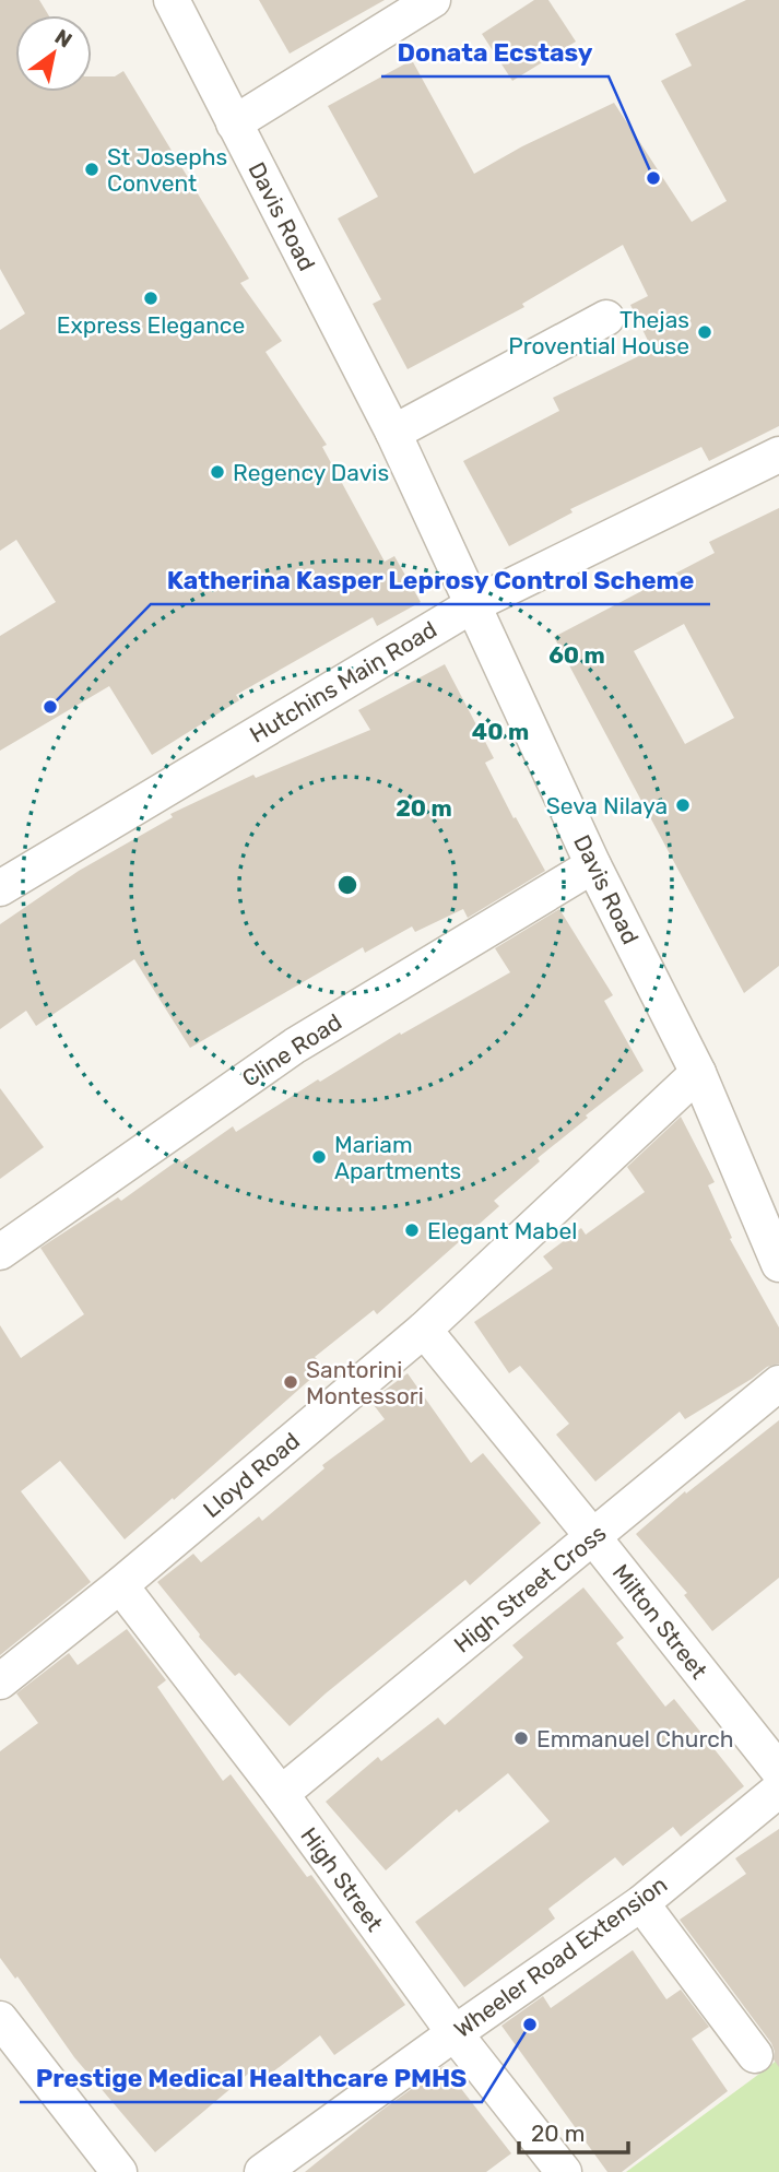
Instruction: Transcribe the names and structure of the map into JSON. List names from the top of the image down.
{
  "streets": {
    "street": [
      "Davis Road",
      "Hutchins Main Road",
      "Cline Road",
      "Lloyd Road",
      "High Street Cross",
      "Milton Street",
      "High Street",
      "Wheeler Road Extension"
    ]
  },
  "crossings": [
    ["Davis Road", "Hutchins Main Road"],
    ["Davis Road", "Cline Road"],
    ["Davis Road", "Lloyd Road"],
    ["Lloyd Road", "Milton Street"],
    ["Lloyd Road", "High Street"],
    ["High Street Cross", "Milton Street"],
    ["High Street Cross", "High Street"],
    ["High Street", "Wheeler Road Extension"]
  ],
  "places": [
    "St Josephs Convent",
    "Donata Ecstasy",
    "Express Elegance",
    "Thejas Provential House",
    "Regency Davis",
    "Katherina Kasper Leprosy Control Scheme",
    "Seva Nilaya",
    "Mariam Apartments",
    "Elegant Mabel",
    "Santorini Montessori",
    "Emmanuel Church",
    "Prestige Medical Healthcare PMHS"
  ],
  "scale_bar": "20 m",
  "north": "top right",
  "rings": ["60 m", "40 m", "20 m"]
}
